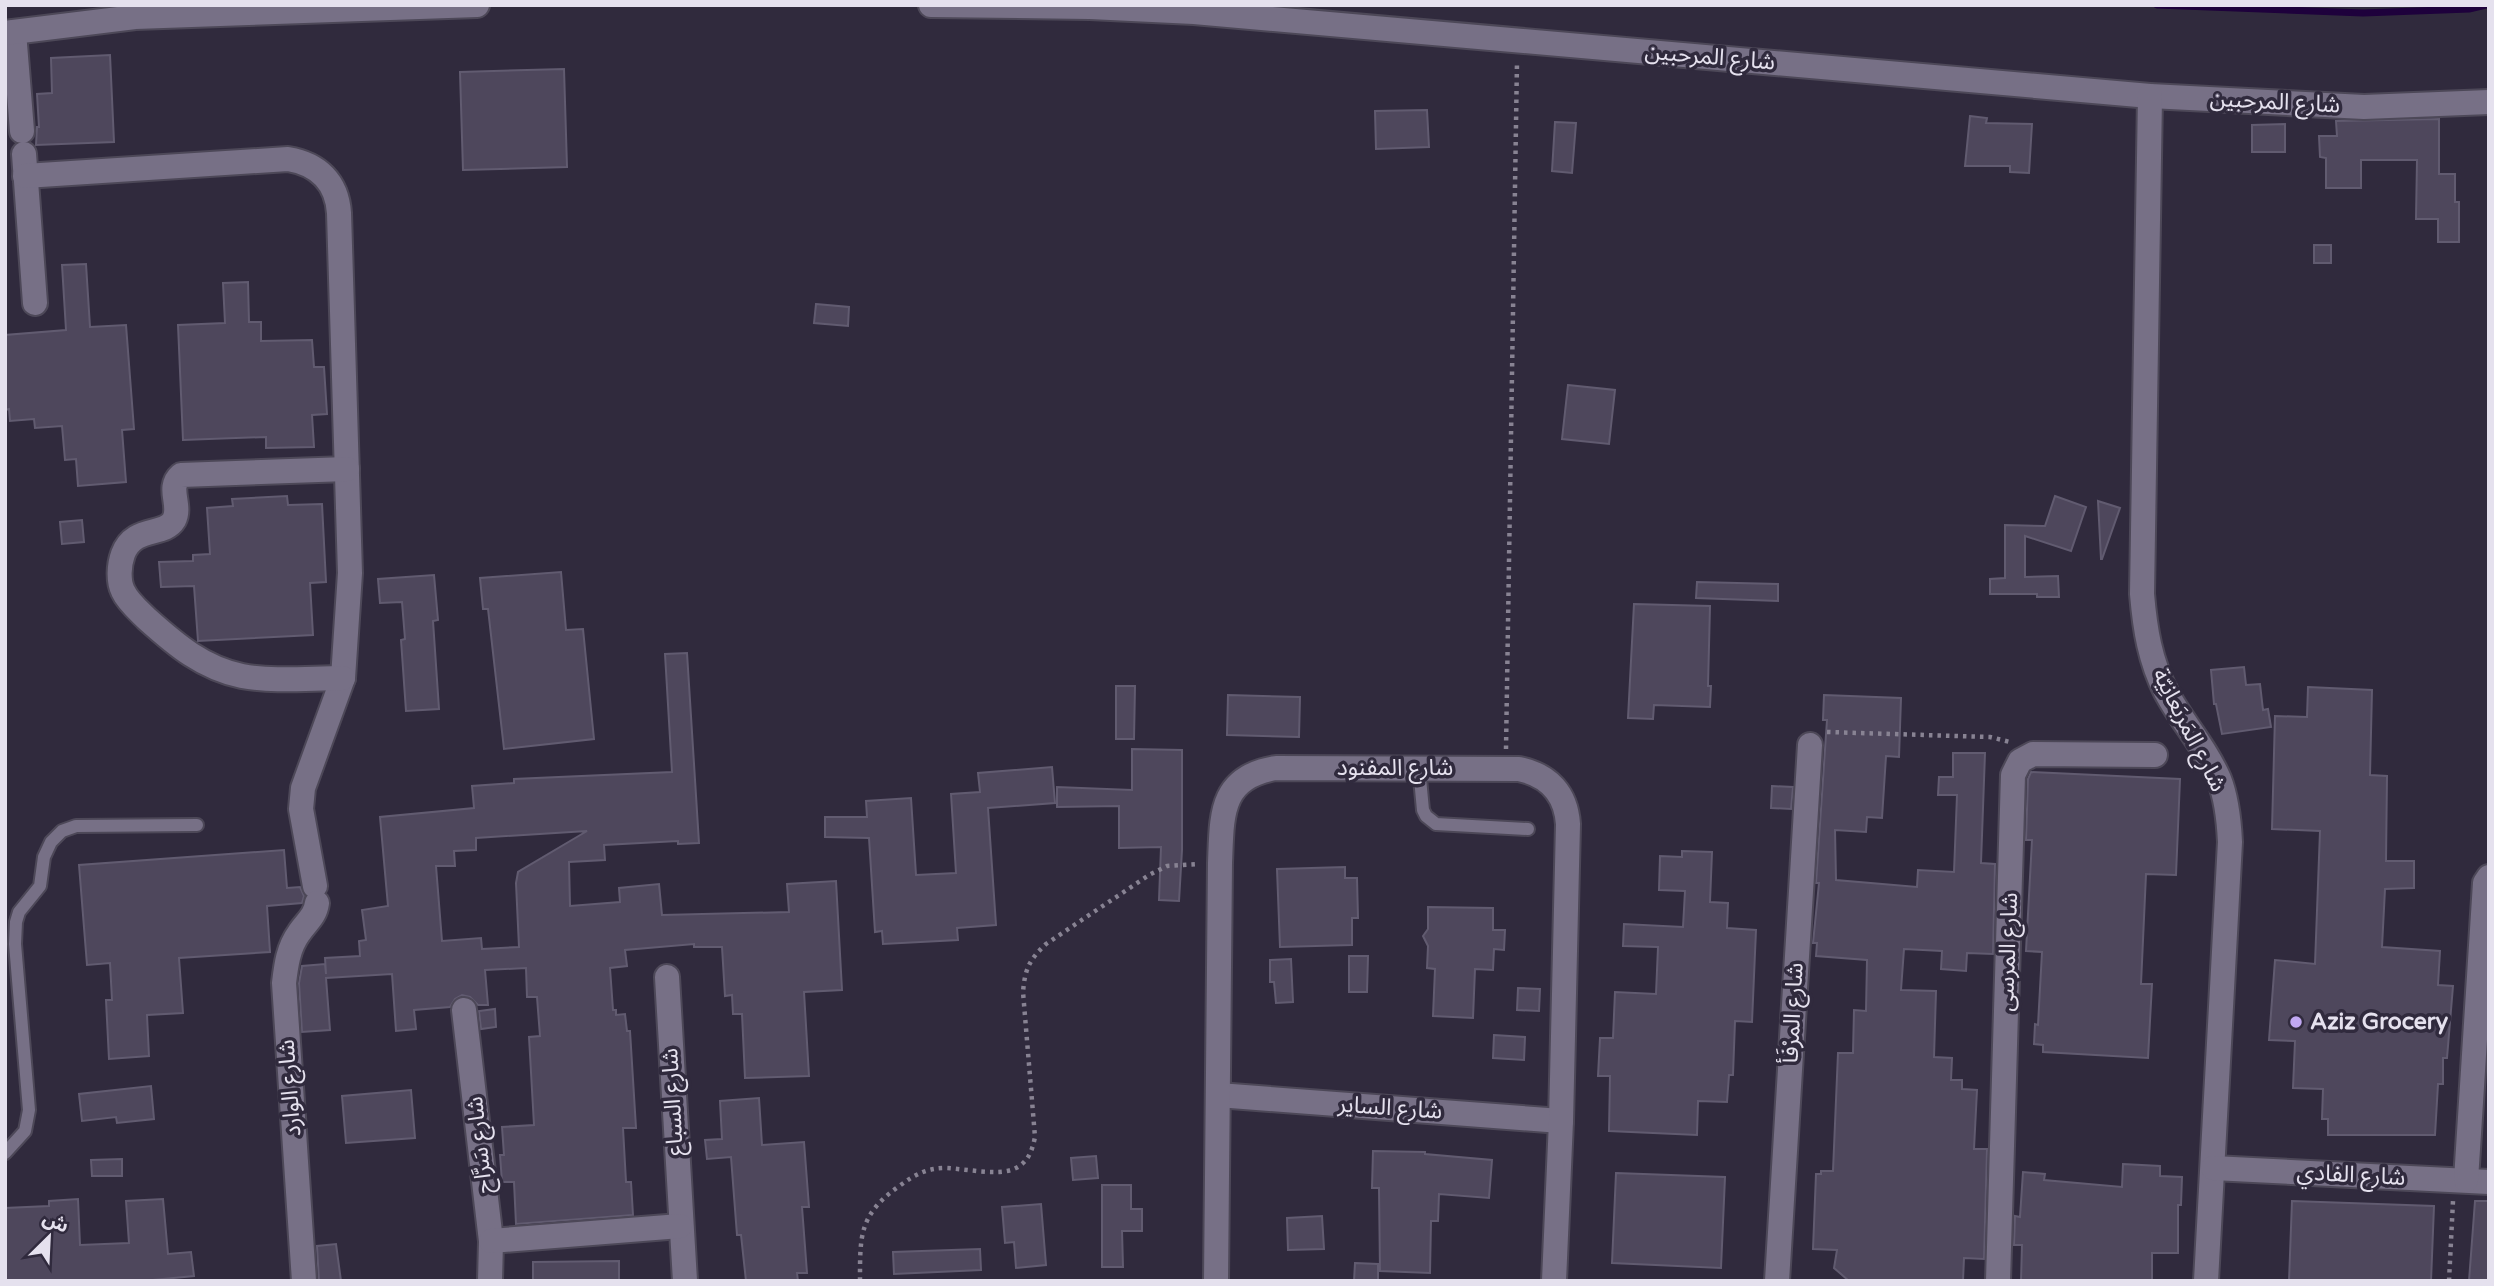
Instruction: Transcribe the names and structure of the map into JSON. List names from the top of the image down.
{
  "streets": {
    "street": [
      "شارع المرحبين",
      "شارع المَربَعانِيّة",
      "شارع المفنود",
      "شارع المرسى",
      "شارع المرْفَأ",
      "شارع الوارد",
      "شارع السباع",
      "شارع الساير",
      "شارع سَرَّاح",
      "شارع الفادي"
    ]
  },
  "crossings": [
    ["شارع المرحبين", "شارع المَربَعانِيّة"],
    ["شارع المَربَعانِيّة", "شارع الفادي"],
    ["شارع المفنود", "شارع الساير"]
  ],
  "places": ["Aziz Grocery"],
  "north": "top right"
}
